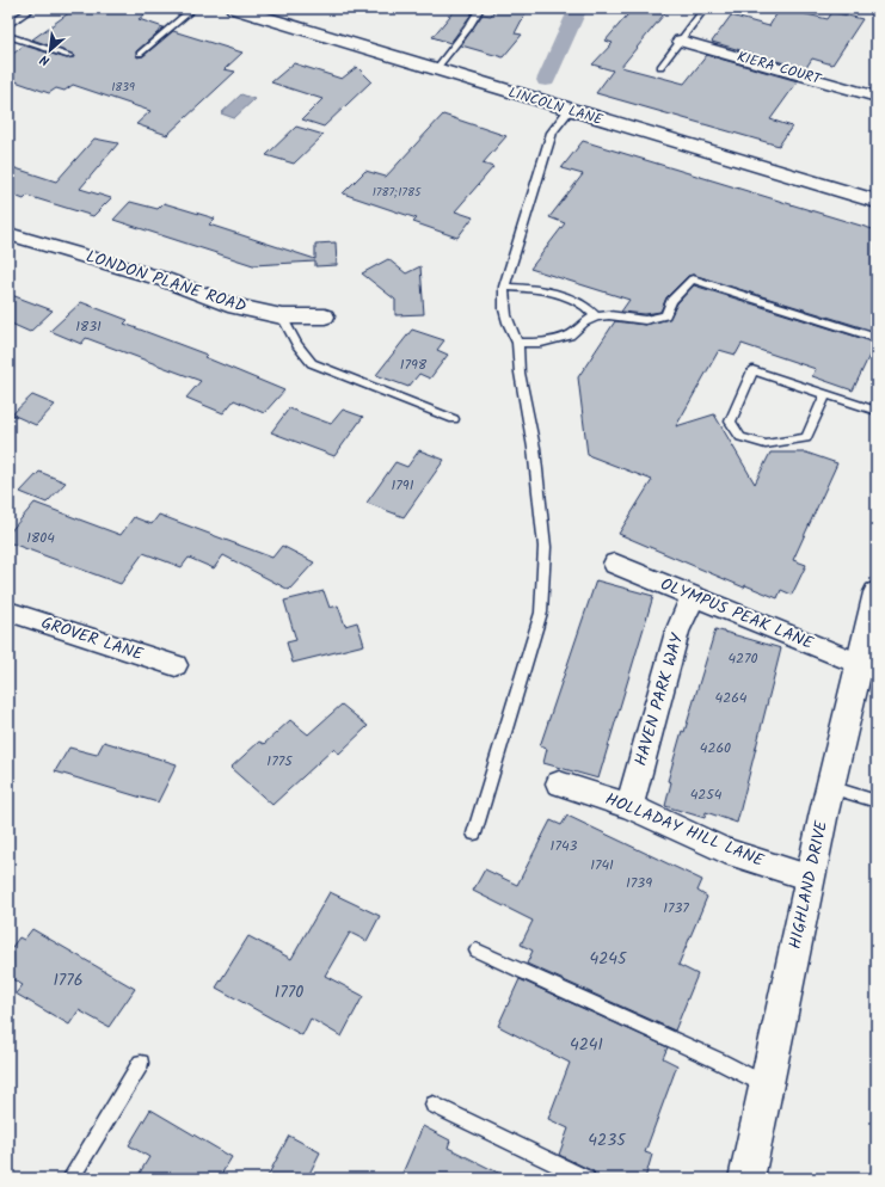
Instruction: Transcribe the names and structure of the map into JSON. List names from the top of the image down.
{
  "streets": {
    "street": [
      "KIERA COURT",
      "LINCOLN LANE",
      "LONDON PLANE ROAD",
      "OLYMPUS PEAK LANE",
      "GROVER LANE",
      "HAVEN PARK WAY",
      "HOLLADAY HILL LANE",
      "HIGHLAND DRIVE"
    ]
  },
  "crossings": [
    ["OLYMPUS PEAK LANE", "HAVEN PARK WAY"],
    ["OLYMPUS PEAK LANE", "HIGHLAND DRIVE"],
    ["HAVEN PARK WAY", "HOLLADAY HILL LANE"],
    ["HOLLADAY HILL LANE", "HIGHLAND DRIVE"]
  ],
  "house_numbers": [
    "1839",
    "1787;1785",
    "1831",
    "1798",
    "1791",
    "1804",
    "4270",
    "4264",
    "4260",
    "1775",
    "4254",
    "1743",
    "1741",
    "1739",
    "1737",
    "4245",
    "1776",
    "1770",
    "4241",
    "4235"
  ],
  "north": "bottom left"
}
